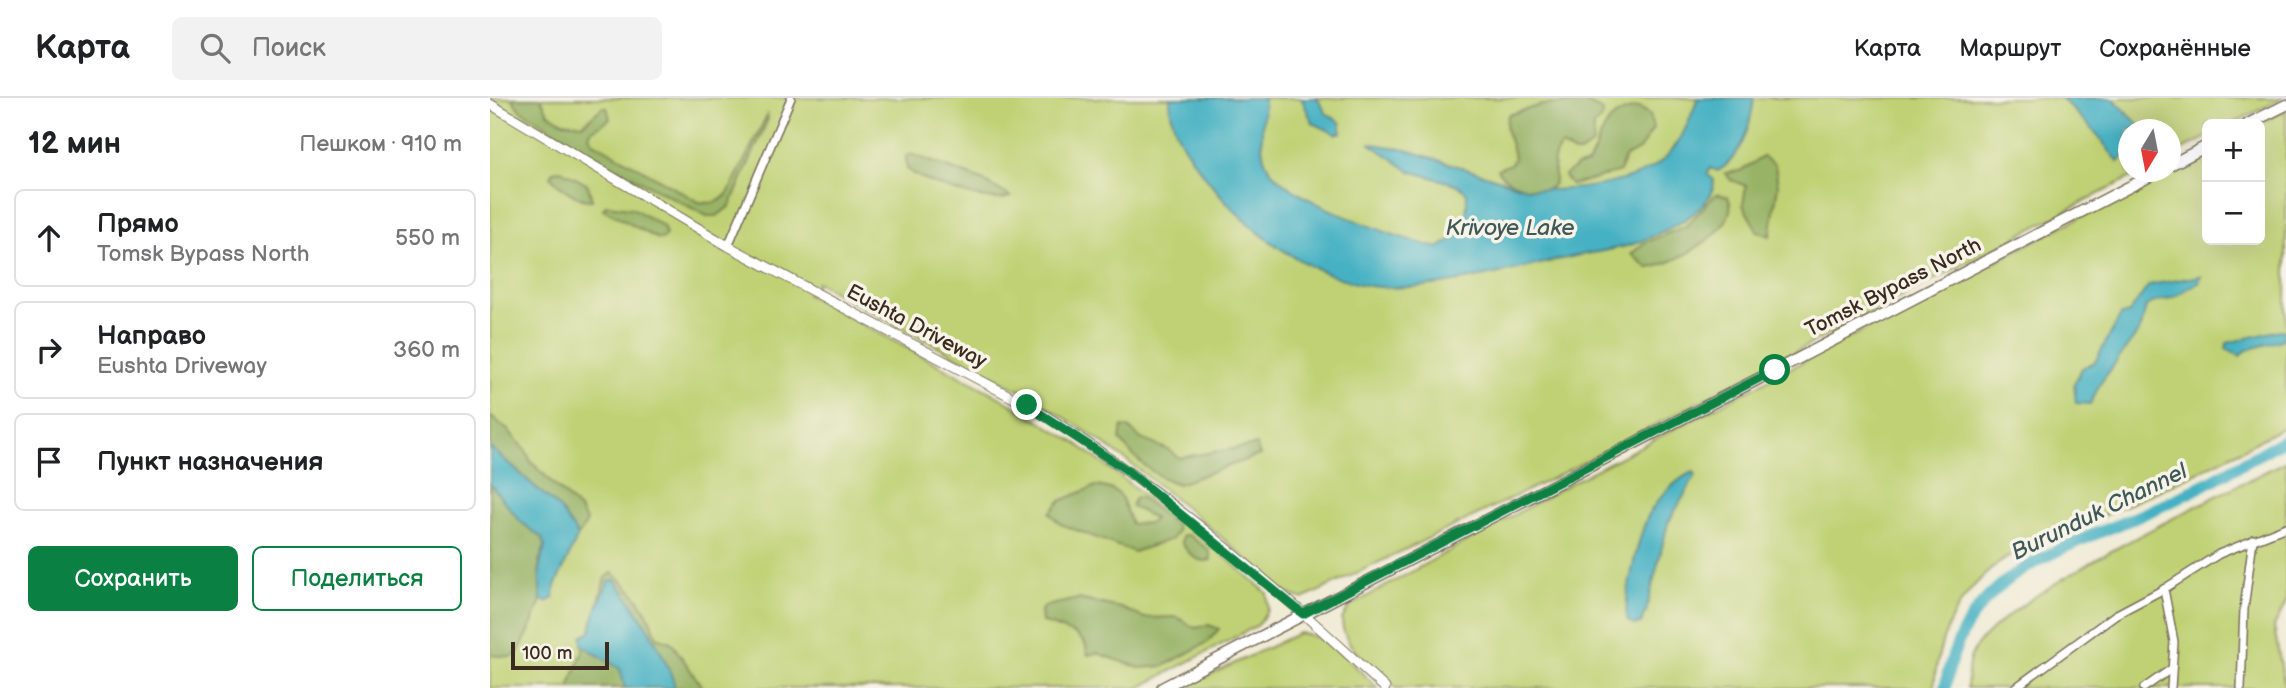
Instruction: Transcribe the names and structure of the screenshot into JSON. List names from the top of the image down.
{
  "streets": {
    "main road": ["Tomsk Bypass North"],
    "street": ["Eushta Driveway"]
  },
  "crossings": [
    ["Tomsk Bypass North", "Eushta Driveway"]
  ],
  "water": ["Krivoye Lake", "Burunduk Channel"],
  "scale_bar": "100 m",
  "north": "bottom",
  "page": {
    "header": "Карта",
    "search": "Поиск",
    "nav": ["Карта", "Маршрут", "Сохранённые"],
    "heading": ["12 мин", "Пешком · 910 m"],
    "map_buttons": ["+", "−"],
    "list": [
      ["Прямо", "Tomsk Bypass North", "550 m"],
      ["Направо", "Eushta Driveway", "360 m"],
      "Пункт назначения"
    ],
    "buttons": ["Сохранить", "Поделиться"],
    "scale": "100 m"
  }
}
